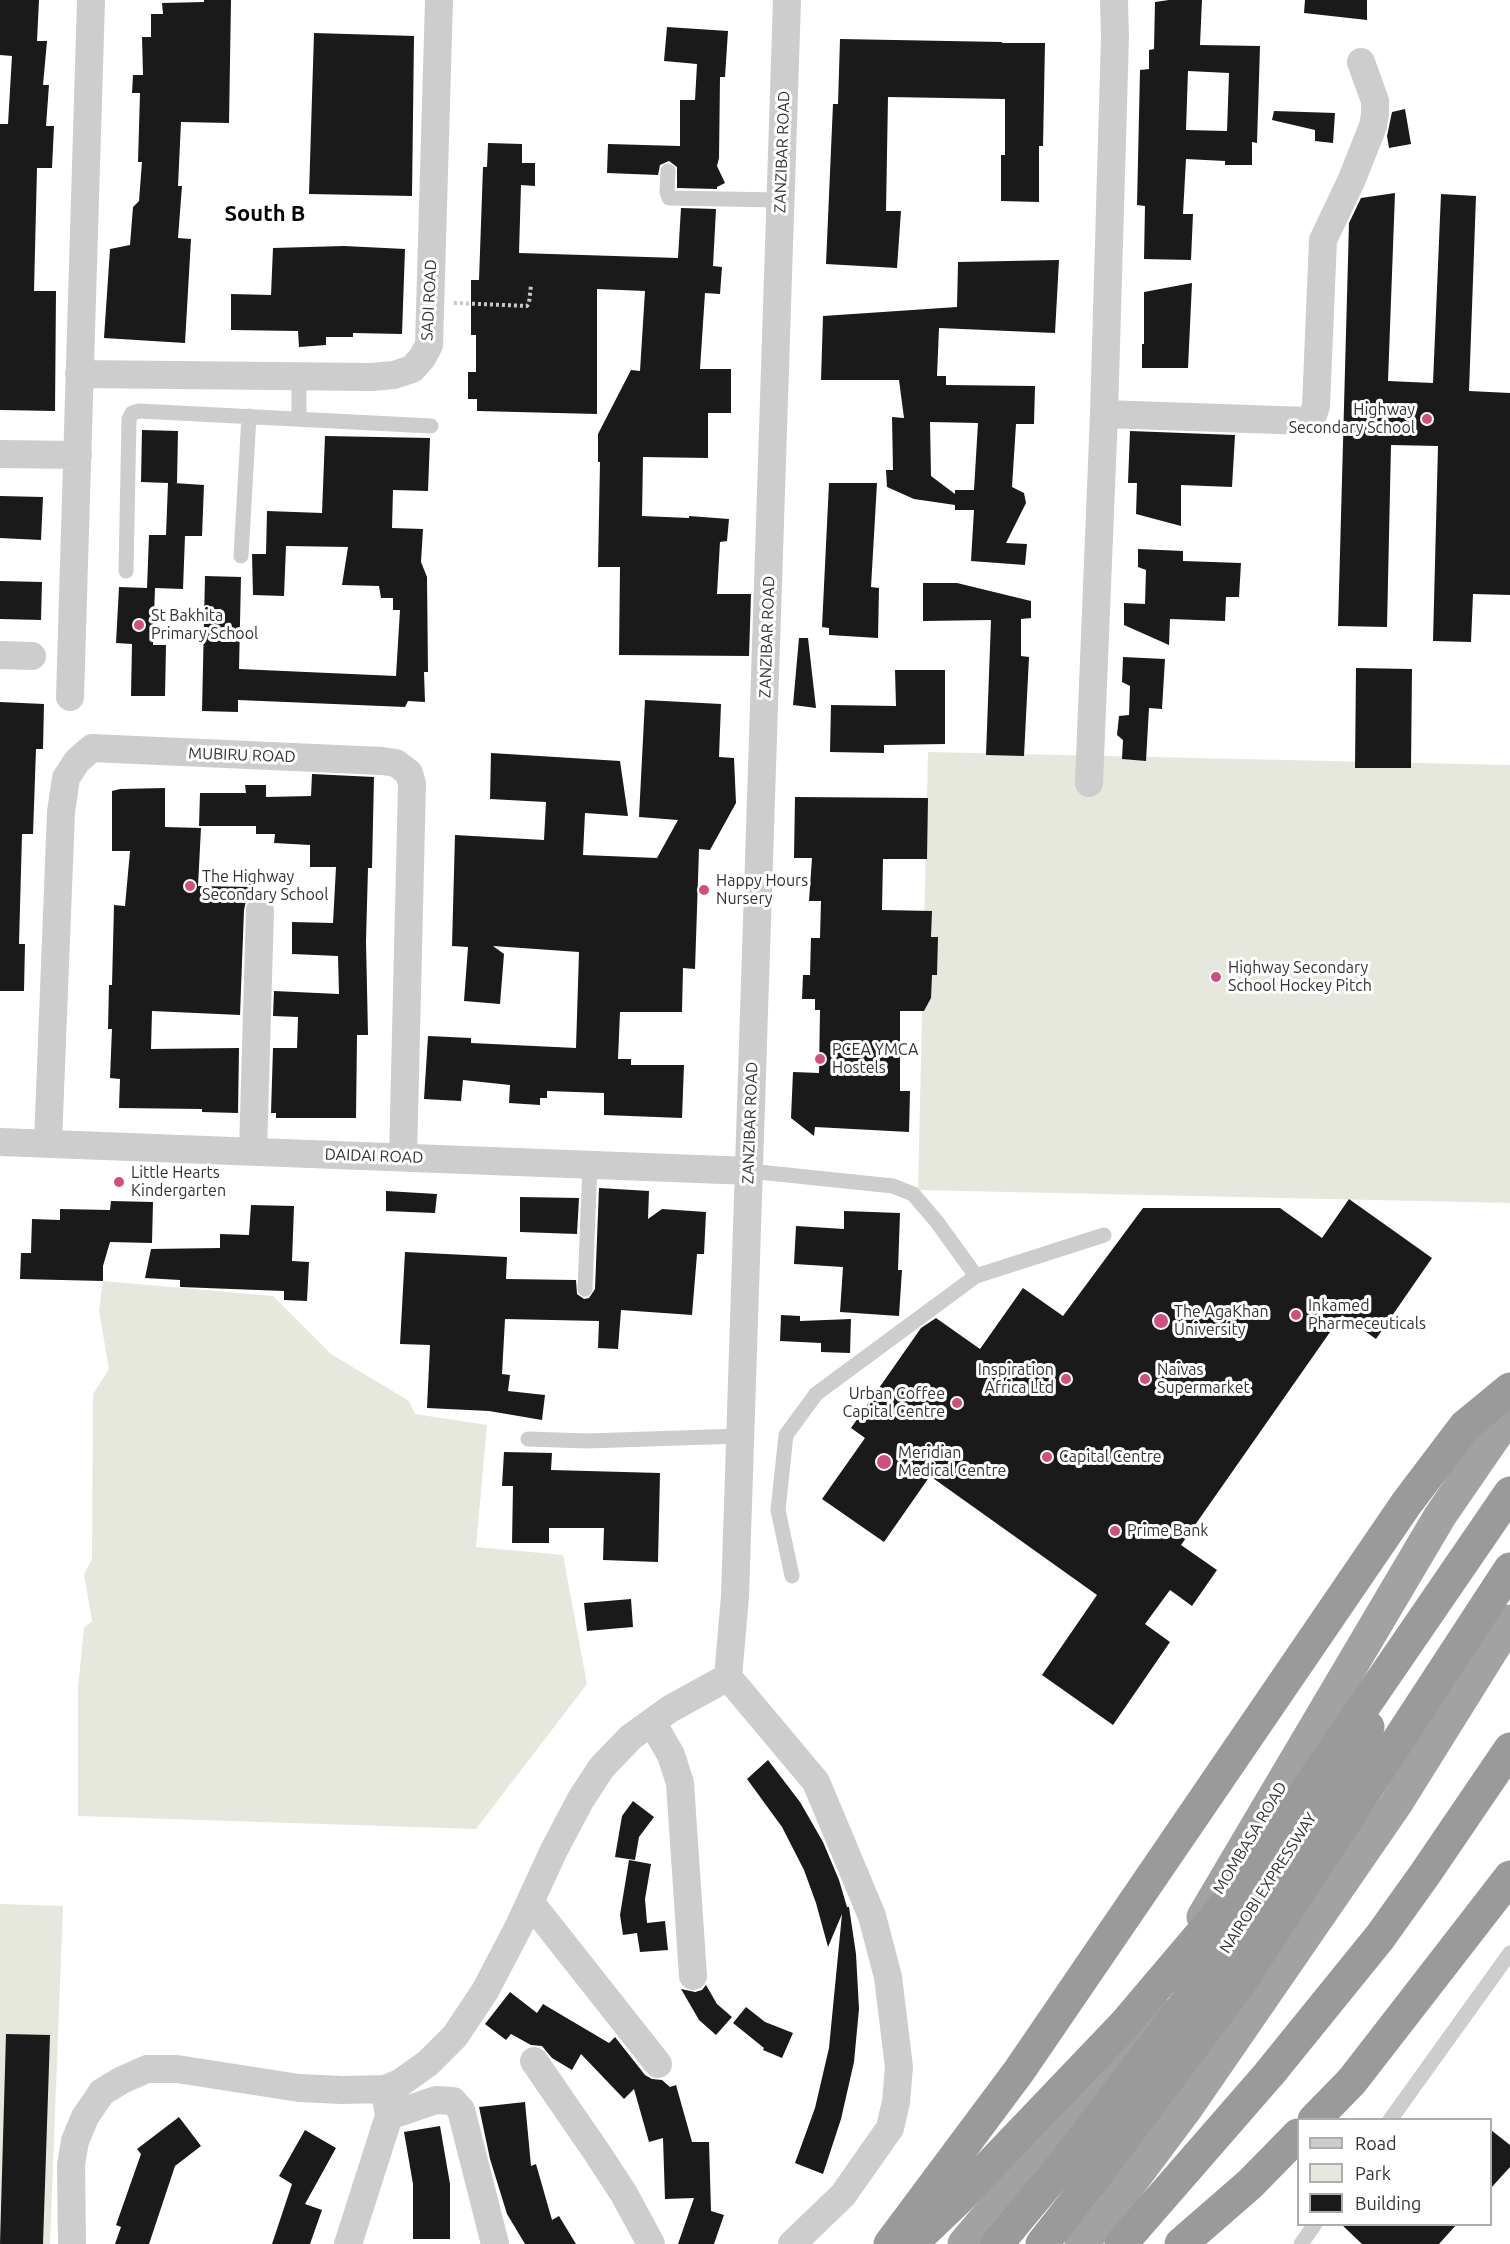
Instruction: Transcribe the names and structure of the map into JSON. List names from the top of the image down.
{
  "streets": {
    "highway": ["MOMBASA ROAD", "NAIROBI EXPRESSWAY"],
    "street": [
      "ZANZIBAR ROAD",
      "SADI ROAD",
      "MUBIRU ROAD",
      "DAIDAI ROAD"
    ]
  },
  "crossings": [
    ["ZANZIBAR ROAD", "DAIDAI ROAD"],
    ["MUBIRU ROAD", "DAIDAI ROAD"]
  ],
  "districts": ["South B"],
  "places": [
    "Highway Secondary School",
    "St Bakhita Primary School",
    "The Highway Secondary School",
    "Happy Hours Nursery",
    "Highway Secondary School Hockey Pitch",
    "PCEA YMCA Hostels",
    "Little Hearts Kindergarten",
    "Inkamed Pharmeceuticals",
    "The AgaKhan University",
    "Inspiration Africa Ltd",
    "Naivas Supermarket",
    "Urban Coffee Capital Centre",
    "Capital Centre",
    "Meridian Medical Centre",
    "Prime Bank"
  ],
  "legend": ["Road", "Park", "Building"]
}
